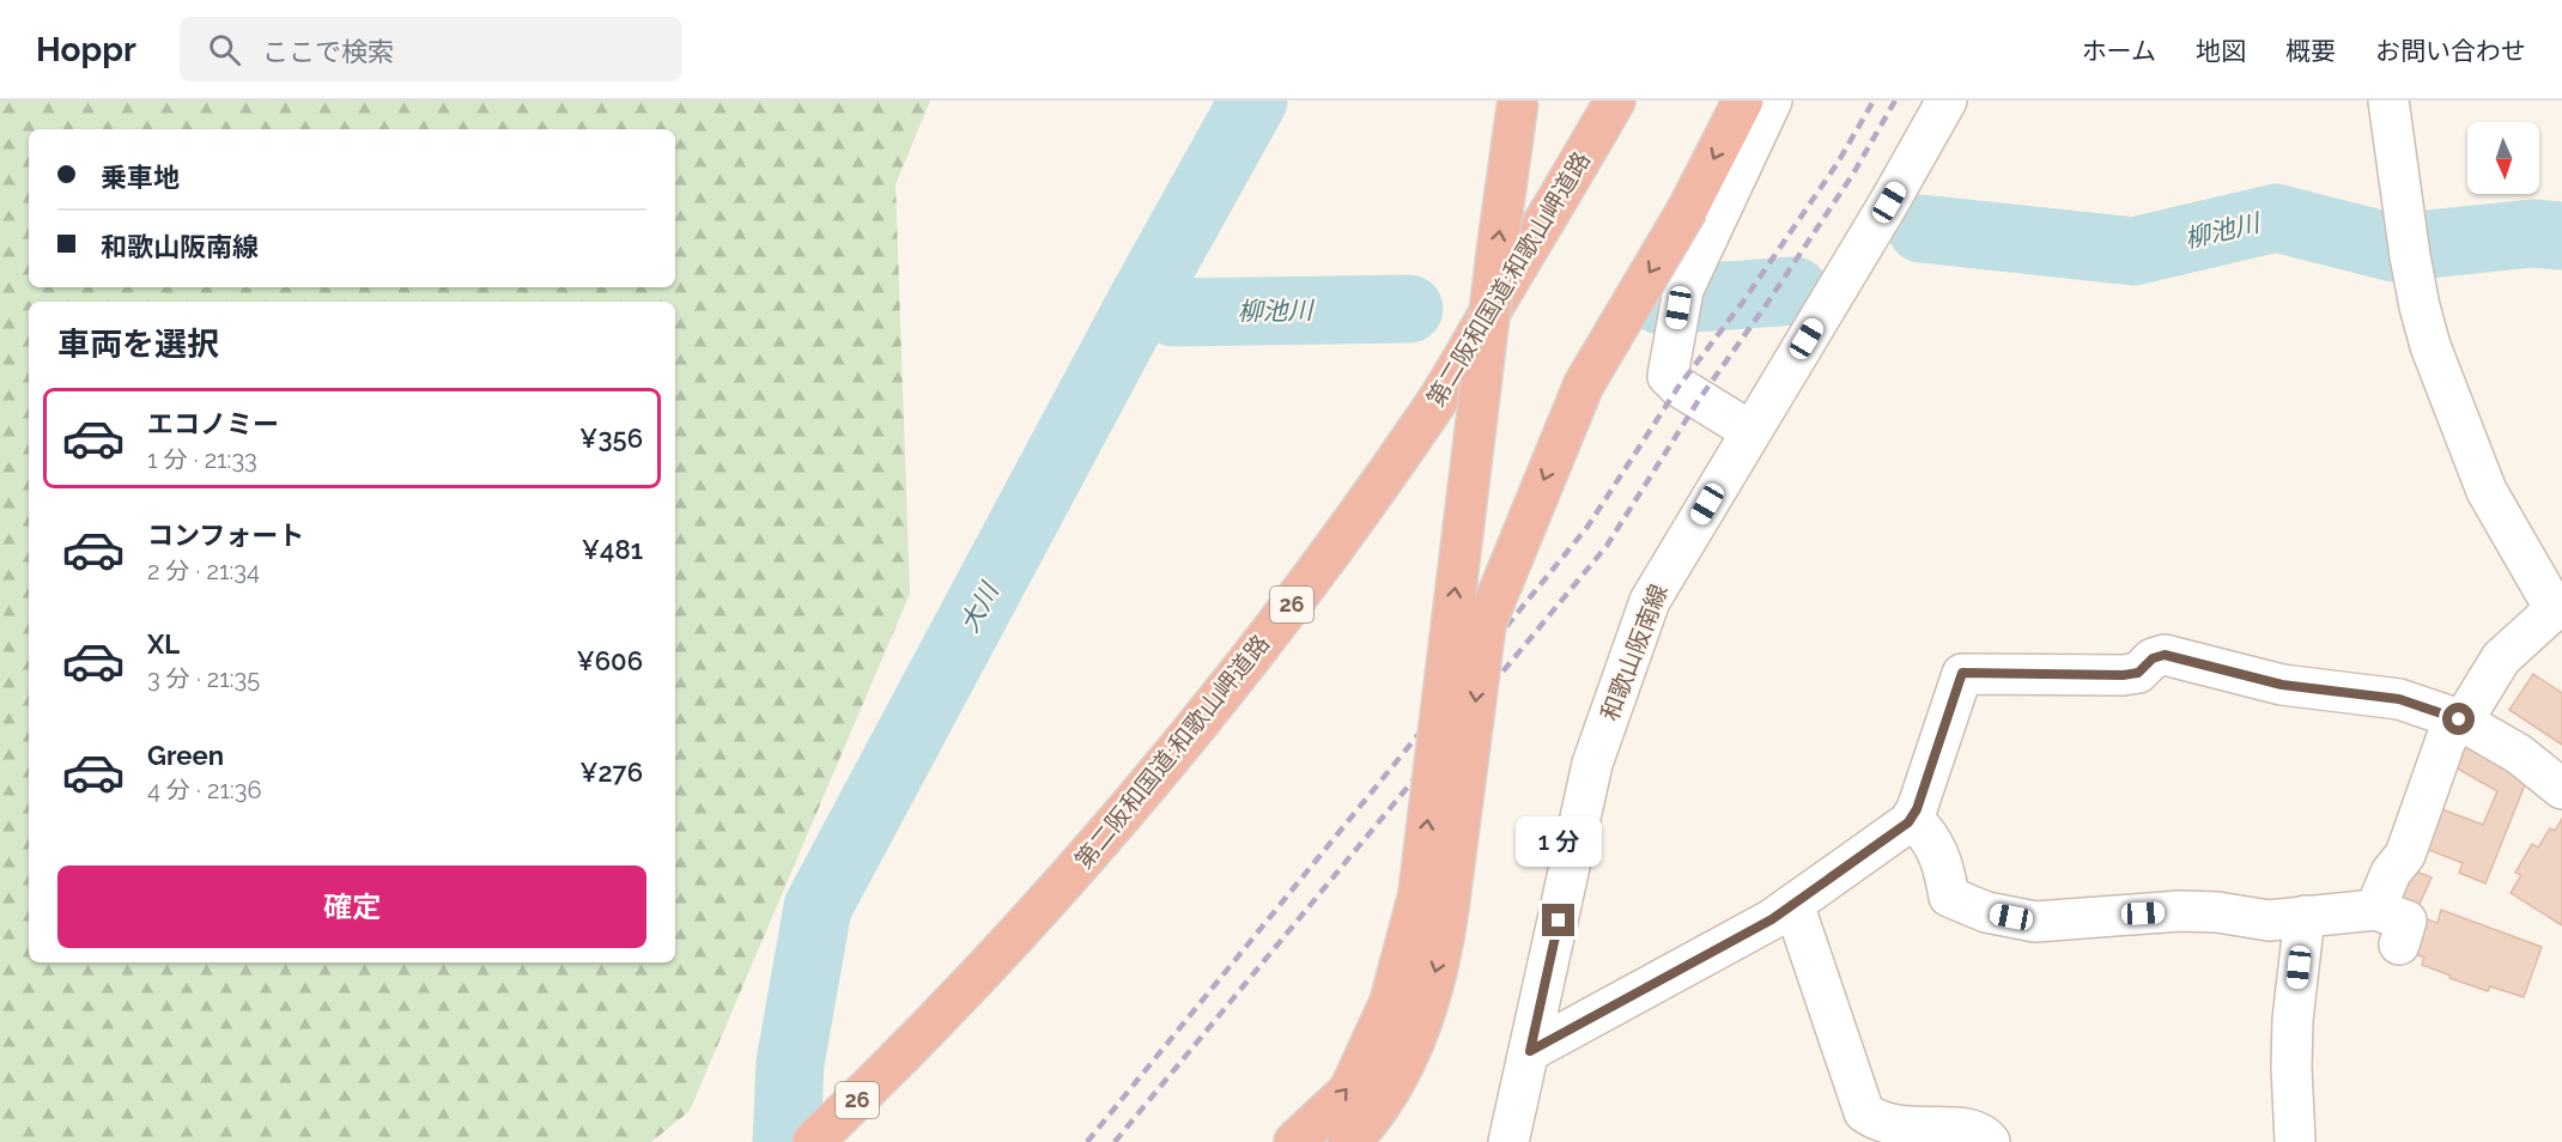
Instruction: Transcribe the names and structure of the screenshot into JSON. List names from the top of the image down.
{
  "streets": {
    "highway": ["第二阪和国道;和歌山岬道路", "26"],
    "street": ["和歌山阪南線"]
  },
  "water": ["柳池川", "大川"],
  "north": "bottom",
  "page": {
    "header": "Hoppr",
    "search": "ここで検索",
    "nav": [
      "ホーム",
      "地図",
      "概要",
      "お問い合わせ"
    ],
    "banner": ["乗車地", "和歌山阪南線"],
    "heading": "車両を選択",
    "list": [
      {
        "name": "エコノミー",
        "note": "1 分 · 21:33",
        "value": "¥356"
      },
      {
        "name": "コンフォート",
        "note": "2 分 · 21:34",
        "value": "¥481"
      },
      {
        "name": "XL",
        "note": "3 分 · 21:35",
        "value": "¥606"
      },
      {
        "name": "Green",
        "note": "4 分 · 21:36",
        "value": "¥276"
      }
    ],
    "bubble": "1 分",
    "buttons": "確定"
  }
}
